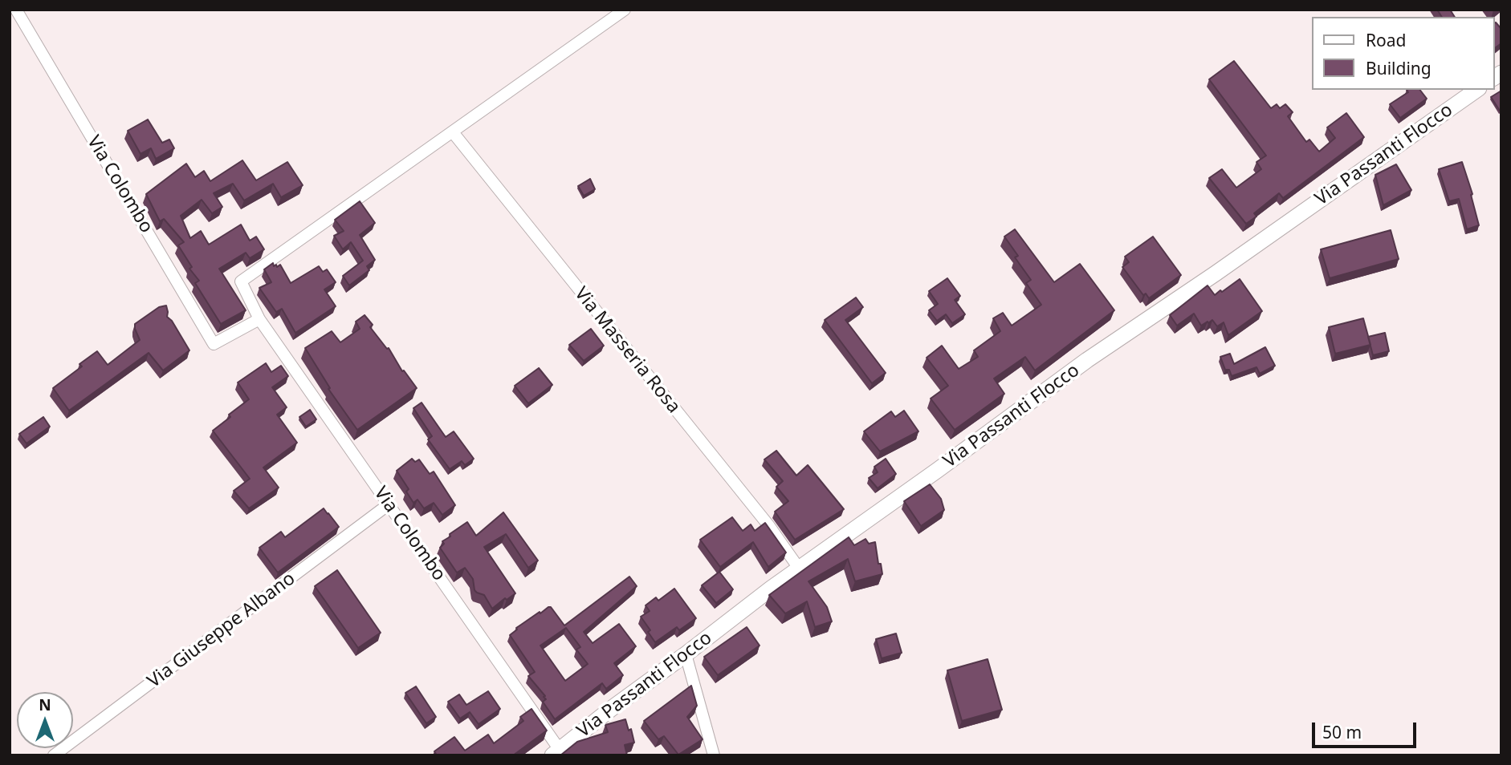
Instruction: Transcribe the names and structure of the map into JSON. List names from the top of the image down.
{
  "streets": {
    "main road": ["Via Passanti Flocco"],
    "street": ["Via Colombo", "Via Masseria Rosa", "Via Giuseppe Albano"]
  },
  "crossings": [
    ["Via Passanti Flocco", "Via Colombo"],
    ["Via Passanti Flocco", "Via Masseria Rosa"],
    ["Via Colombo", "Via Masseria Rosa"],
    ["Via Colombo", "Via Giuseppe Albano"]
  ],
  "legend": ["Road", "Building"],
  "scale_bar": "50 m",
  "north": "top"
}
